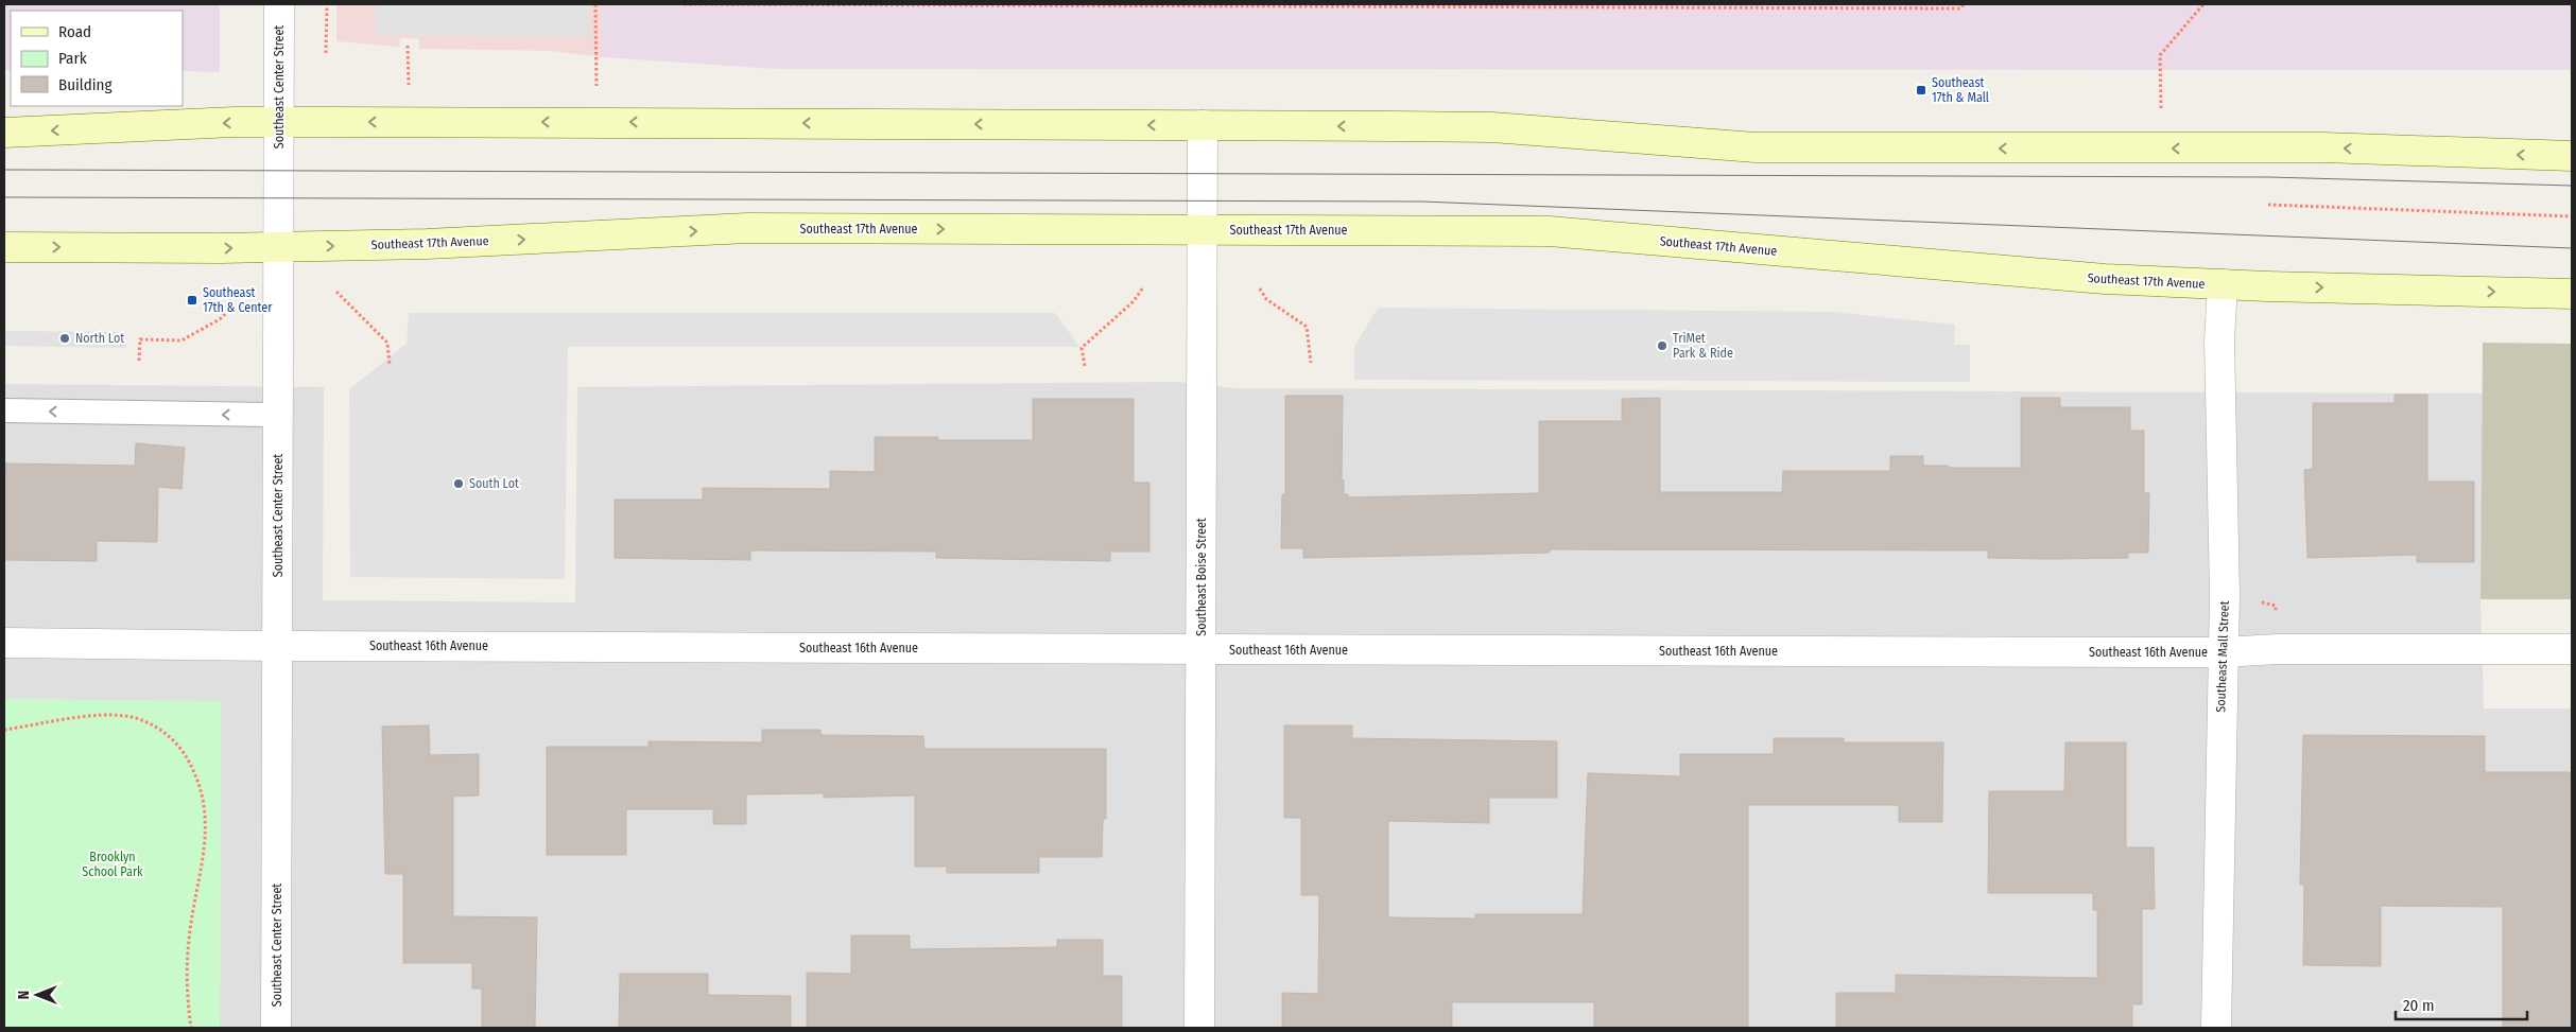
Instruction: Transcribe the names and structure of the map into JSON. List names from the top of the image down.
{
  "streets": {
    "street": [
      "Southeast Center Street",
      "Southeast 17th Avenue",
      "Southeast Boise Street",
      "Southeast 16th Avenue",
      "Southeast Mall Street"
    ]
  },
  "crossings": [
    ["Southeast Center Street", "Southeast 17th Avenue"],
    ["Southeast Center Street", "Southeast 16th Avenue"],
    ["Southeast 17th Avenue", "Southeast Boise Street"],
    ["Southeast 17th Avenue", "Southeast Mall Street"],
    ["Southeast Boise Street", "Southeast 16th Avenue"],
    ["Southeast 16th Avenue", "Southeast Mall Street"]
  ],
  "parks": ["Brooklyn School Park"],
  "places": {
    "transit": ["Southeast 17th & Mall", "Southeast 17th & Center"],
    "other": ["North Lot", "TriMet Park & Ride", "South Lot"]
  },
  "legend": ["Road", "Park", "Building"],
  "scale_bar": "20 m",
  "north": "left"
}
